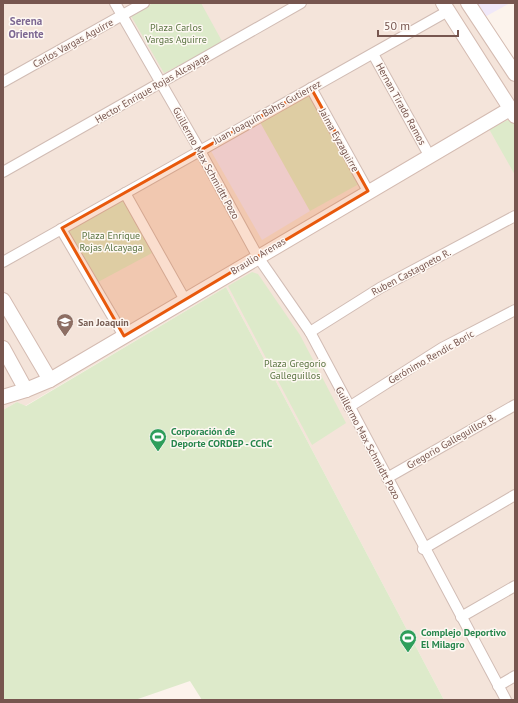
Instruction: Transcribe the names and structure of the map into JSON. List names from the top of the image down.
{
  "streets": {
    "street": [
      "Carlos Vargas Aguirre",
      "Hector Enrique Rojas Alcayaga",
      "Hernan Tirado Ramos",
      "Juan Joaquín Bahrs Gutierrez",
      "Jaima Eyzaguirre",
      "Guillermo Max Schmidtt Pozo",
      "Braulio Arenas",
      "Ruben Castagneto R.",
      "Gerónimo Rendic Boric",
      "Gregorio Galleguillos B."
    ]
  },
  "crossings": [
    ["Carlos Vargas Aguirre", "Guillermo Max Schmidtt Pozo"],
    ["Hector Enrique Rojas Alcayaga", "Guillermo Max Schmidtt Pozo"],
    ["Hernan Tirado Ramos", "Juan Joaquín Bahrs Gutierrez"],
    ["Hernan Tirado Ramos", "Braulio Arenas"],
    ["Juan Joaquín Bahrs Gutierrez", "Jaima Eyzaguirre"],
    ["Juan Joaquín Bahrs Gutierrez", "Guillermo Max Schmidtt Pozo"],
    ["Jaima Eyzaguirre", "Braulio Arenas"],
    ["Guillermo Max Schmidtt Pozo", "Braulio Arenas"],
    ["Guillermo Max Schmidtt Pozo", "Ruben Castagneto R."],
    ["Guillermo Max Schmidtt Pozo", "Gerónimo Rendic Boric"],
    ["Guillermo Max Schmidtt Pozo", "Gregorio Galleguillos B."]
  ],
  "districts": ["Serena Oriente"],
  "parks": ["Plaza Carlos Vargas Aguirre", "Plaza Enrique Rojas Alcayaga", "Plaza Gregorio Galleguillos"],
  "places": {
    "school or university": ["San Joaquin"],
    "sports": ["Corporación de Deporte CORDEP - CChC", "Complejo Deportivo El Milagro"]
  },
  "scale_bar": "50 m"
}
